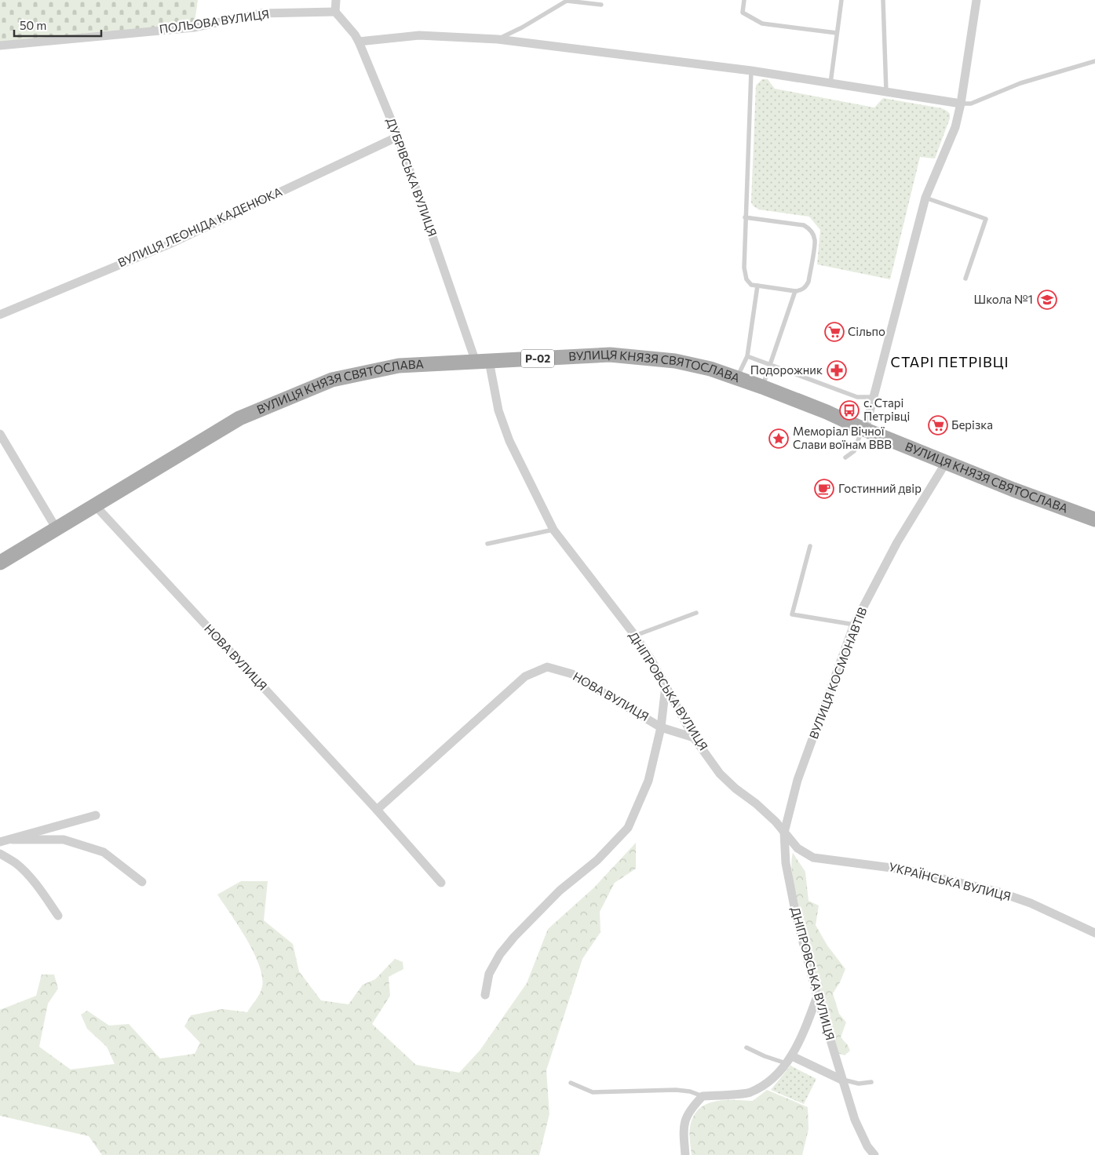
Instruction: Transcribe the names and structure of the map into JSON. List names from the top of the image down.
{
  "streets": {
    "main road": ["Р-02", "ВУЛИЦЯ КНЯЗЯ СВЯТОСЛАВА"],
    "street": [
      "ПОЛЬОВА ВУЛИЦЯ",
      "ДУБРІВСЬКА ВУЛИЦЯ",
      "ВУЛИЦЯ ЛЕОНІДА КАДЕНЮКА",
      "НОВА ВУЛИЦЯ",
      "ВУЛИЦЯ КОСМОНАВТІВ",
      "ДНІПРОВСЬКА ВУЛИЦЯ",
      "УКРАЇНСЬКА ВУЛИЦЯ"
    ]
  },
  "crossings": [
    ["ПОЛЬОВА ВУЛИЦЯ", "ДУБРІВСЬКА ВУЛИЦЯ"],
    ["ДУБРІВСЬКА ВУЛИЦЯ", "ВУЛИЦЯ ЛЕОНІДА КАДЕНЮКА"],
    ["ДУБРІВСЬКА ВУЛИЦЯ", "ВУЛИЦЯ КНЯЗЯ СВЯТОСЛАВА"],
    ["ДУБРІВСЬКА ВУЛИЦЯ", "ДНІПРОВСЬКА ВУЛИЦЯ"],
    ["ВУЛИЦЯ КНЯЗЯ СВЯТОСЛАВА", "НОВА ВУЛИЦЯ"],
    ["ВУЛИЦЯ КНЯЗЯ СВЯТОСЛАВА", "ВУЛИЦЯ КОСМОНАВТІВ"],
    ["ВУЛИЦЯ КНЯЗЯ СВЯТОСЛАВА", "ДНІПРОВСЬКА ВУЛИЦЯ"],
    ["НОВА ВУЛИЦЯ", "ДНІПРОВСЬКА ВУЛИЦЯ"],
    ["ВУЛИЦЯ КОСМОНАВТІВ", "ДНІПРОВСЬКА ВУЛИЦЯ"],
    ["ВУЛИЦЯ КОСМОНАВТІВ", "УКРАЇНСЬКА ВУЛИЦЯ"],
    ["ДНІПРОВСЬКА ВУЛИЦЯ", "УКРАЇНСЬКА ВУЛИЦЯ"]
  ],
  "districts": ["СТАРІ ПЕТРІВЦІ"],
  "places": {
    "school or university": ["Школа №1"],
    "supermarket": ["Сільпо", "Берізка"],
    "pharmacy": ["Подорожник"],
    "bus stop": ["с. Старі Петрівці"],
    "place": ["Меморіал Вічної Слави воїнам ВВВ"],
    "cafe": ["Гостинний двір"]
  },
  "scale_bar": "50 m"
}
